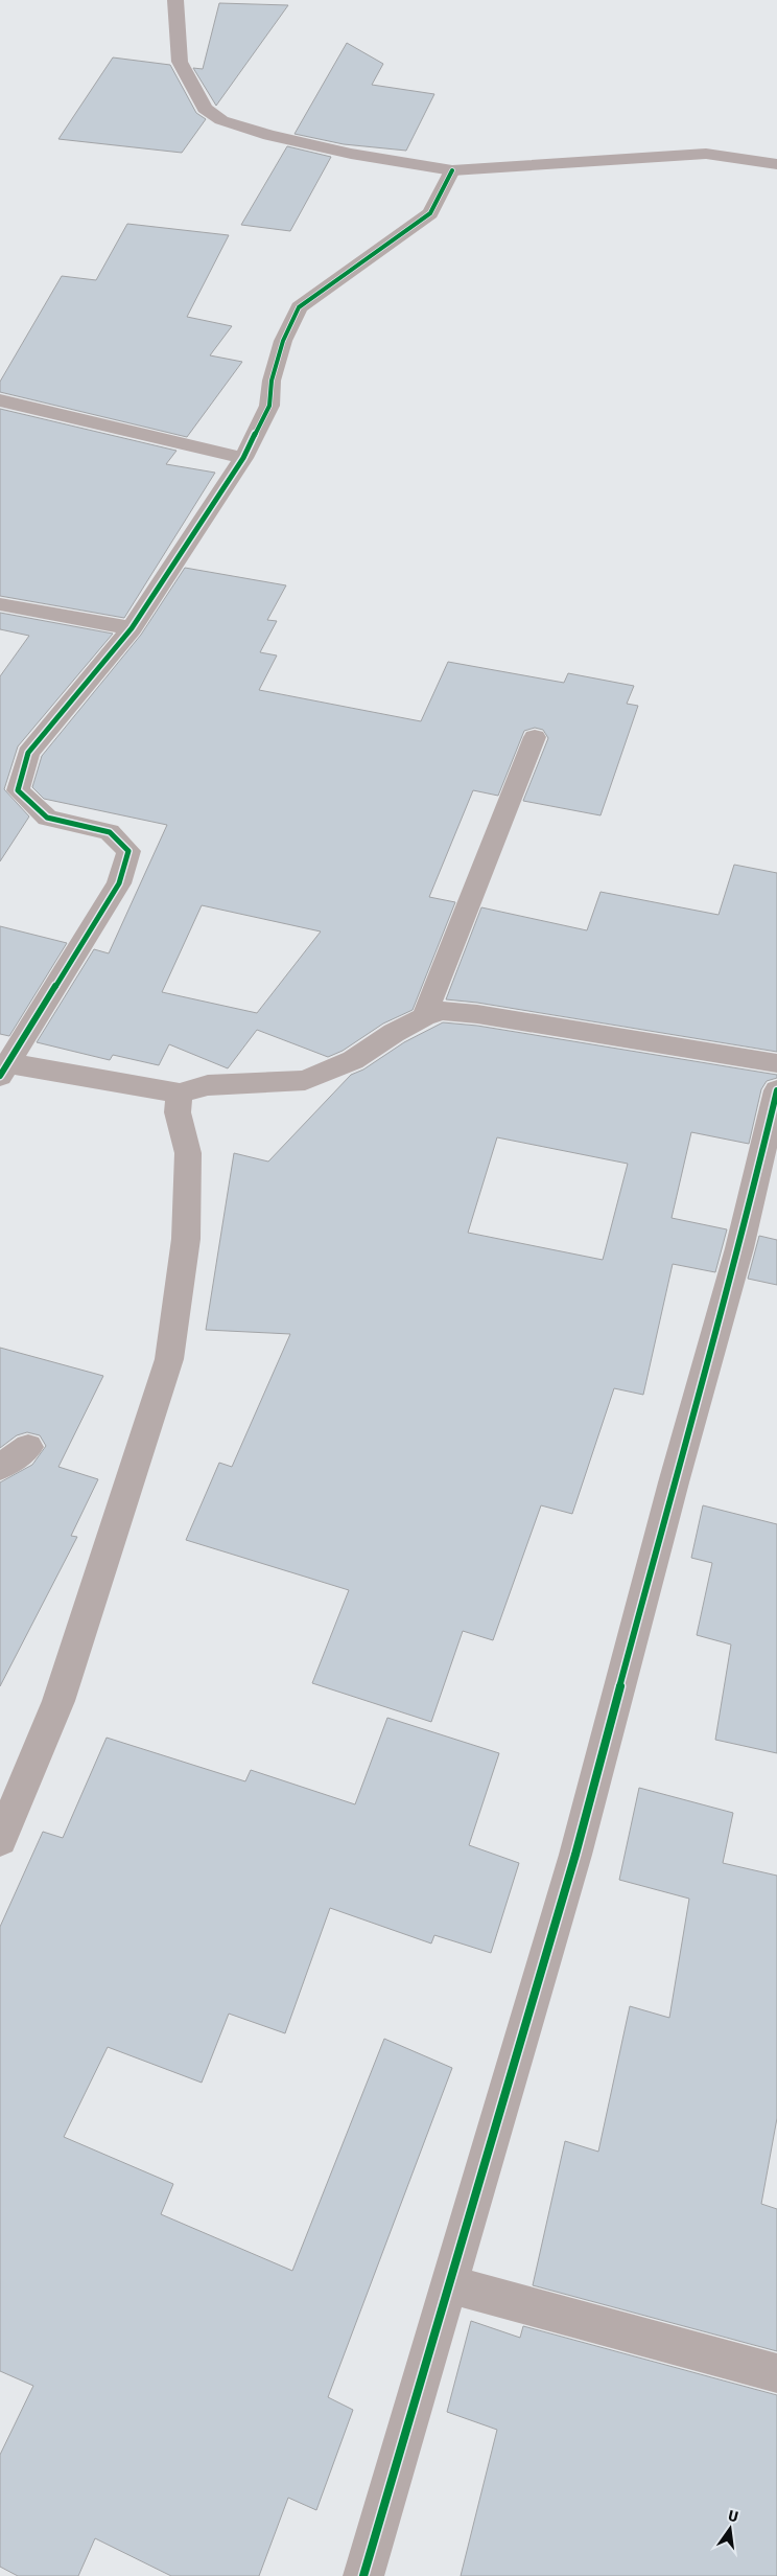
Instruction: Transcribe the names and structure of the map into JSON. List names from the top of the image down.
{
  "north": "top"
}
